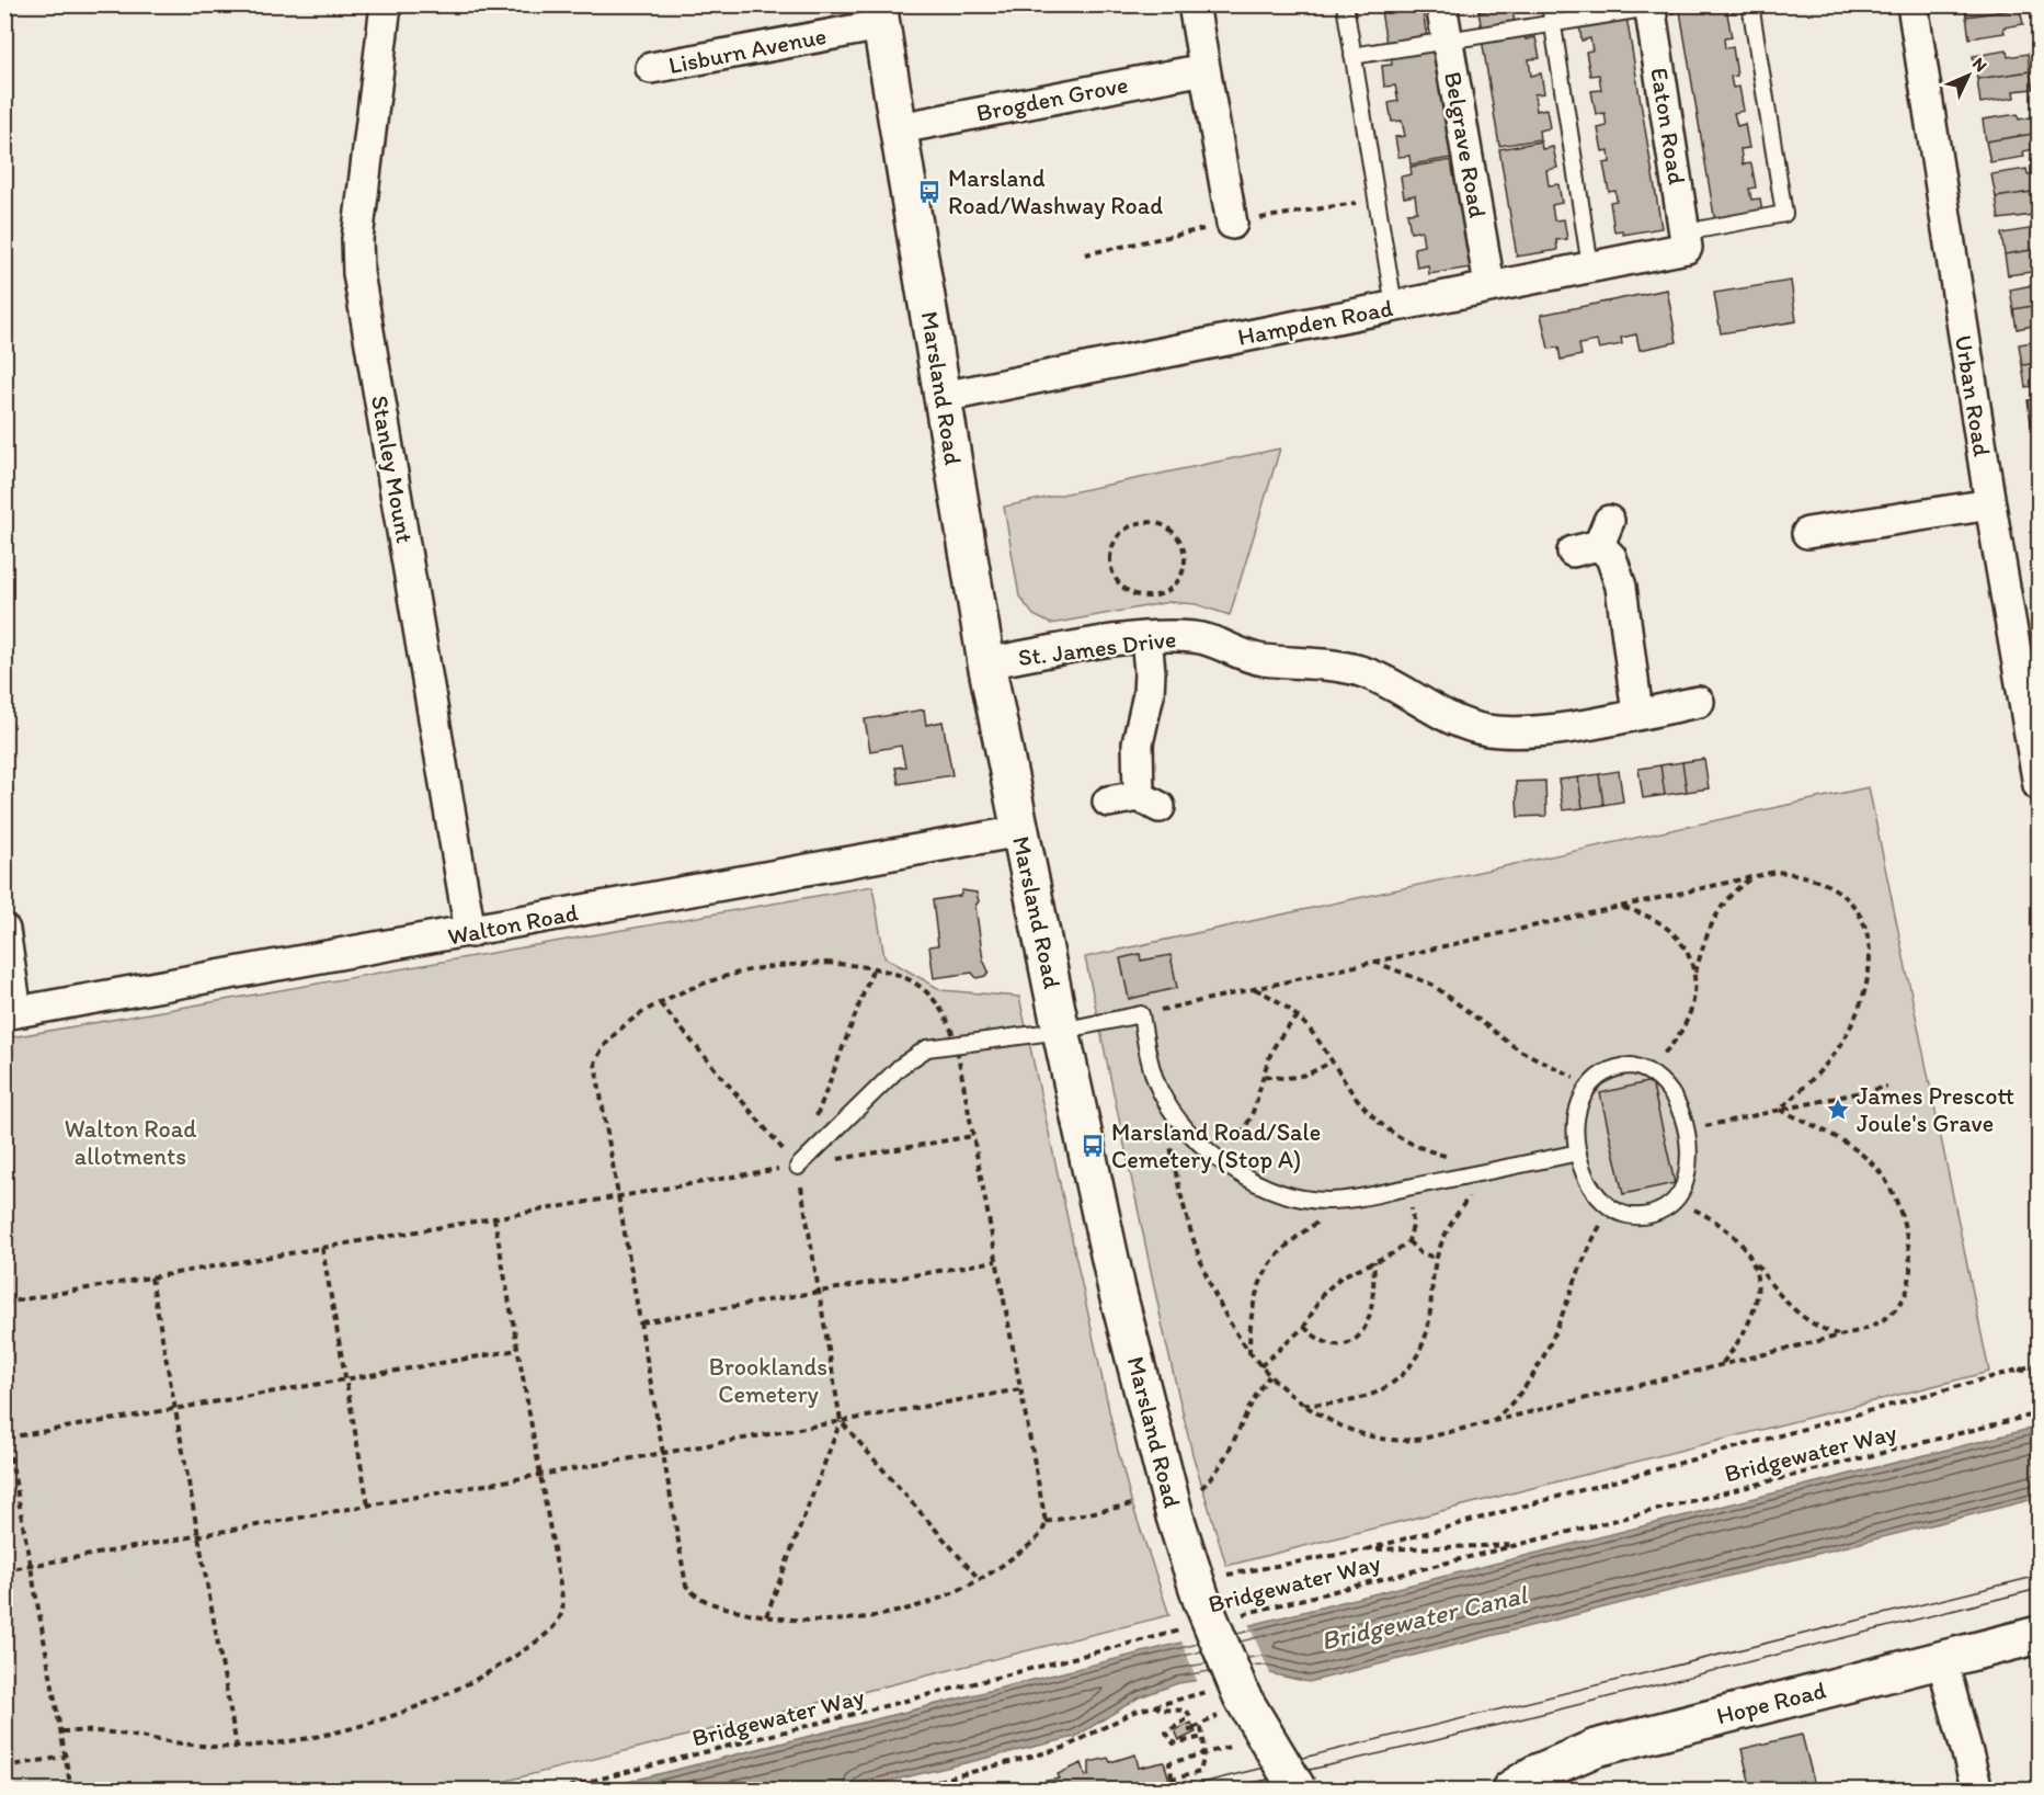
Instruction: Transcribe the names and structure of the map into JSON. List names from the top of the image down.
{
  "streets": {
    "main road": ["Marsland Road", "Hope Road"],
    "street": [
      "Lisburn Avenue",
      "Brogden Grove",
      "Eaton Road",
      "Belgrave Road",
      "Hampden Road",
      "Urban Road",
      "Stanley Mount",
      "St. James Drive",
      "Walton Road"
    ],
    "path": ["Bridgewater Way"]
  },
  "crossings": [
    ["Lisburn Avenue", "Marsland Road"],
    ["Brogden Grove", "Marsland Road"],
    ["Eaton Road", "Hampden Road"],
    ["Belgrave Road", "Hampden Road"],
    ["Hampden Road", "Marsland Road"],
    ["Marsland Road", "St. James Drive"],
    ["Marsland Road", "Walton Road"],
    ["Marsland Road", "Bridgewater Way"],
    ["Stanley Mount", "Walton Road"]
  ],
  "water": ["Bridgewater Canal"],
  "parks": ["Walton Road allotments", "Brooklands Cemetery"],
  "places": {
    "bus stop": ["Marsland Road/Washway Road", "Marsland Road/Sale Cemetery (Stop A)"],
    "place": ["James Prescott Joule's Grave"]
  },
  "north": "top right"
}
